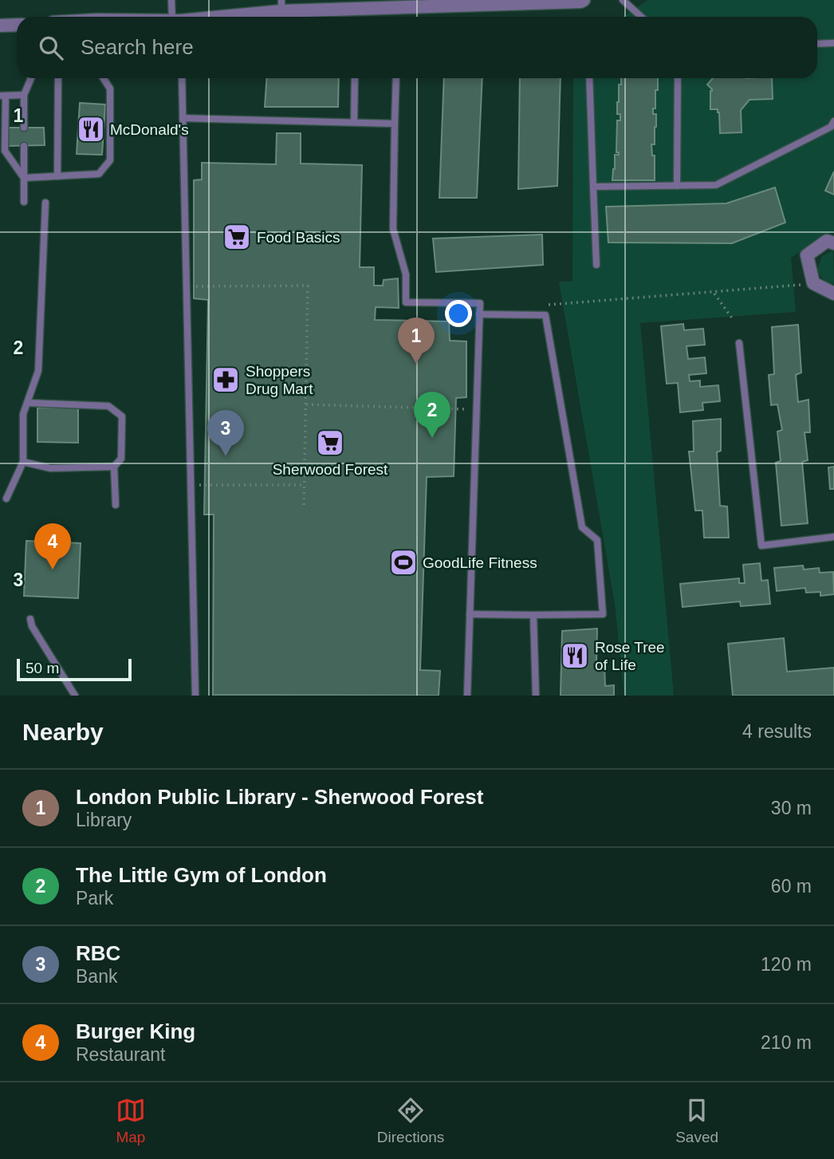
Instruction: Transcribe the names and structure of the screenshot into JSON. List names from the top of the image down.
{
  "places": {
    "restaurant": ["McDonald's", "Rose Tree of Life"],
    "supermarket": ["Food Basics", "Sherwood Forest"],
    "pharmacy": ["Shoppers Drug Mart"],
    "sports": ["GoodLife Fitness"]
  },
  "scale_bar": "50 m",
  "page": {
    "search": "Search here",
    "pins": [
      "1",
      "2",
      "3",
      "4"
    ],
    "scale": "50 m",
    "heading": ["Nearby", "4 results"],
    "list": [
      {
        "mark": "1",
        "name": "London Public Library - Sherwood Forest",
        "note": "Library",
        "value": "30 m"
      },
      {
        "mark": "2",
        "name": "The Little Gym of London",
        "note": "Park",
        "value": "60 m"
      },
      {
        "mark": "3",
        "name": "RBC",
        "note": "Bank",
        "value": "120 m"
      },
      {
        "mark": "4",
        "name": "Burger King",
        "note": "Restaurant",
        "value": "210 m"
      }
    ],
    "nav": ["Map", "Directions", "Saved"]
  },
  "grid": {
    "rows": ["1", "2", "3"]
  }
}
